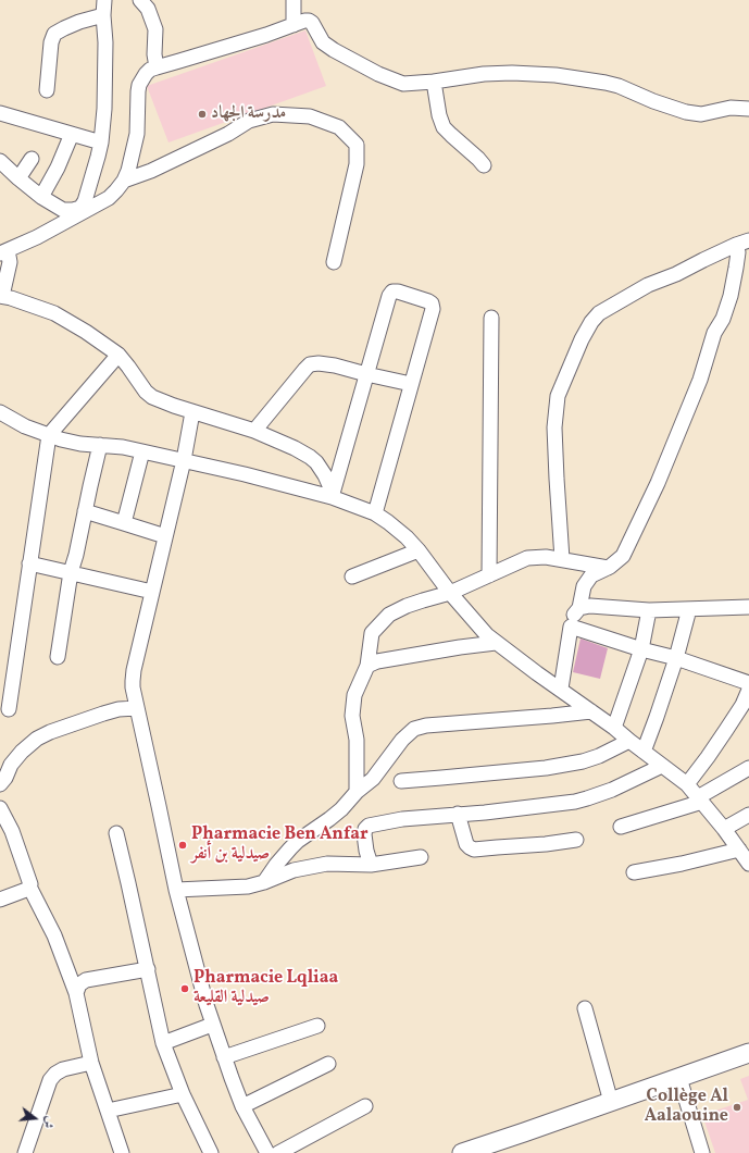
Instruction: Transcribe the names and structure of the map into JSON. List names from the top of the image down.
{
  "places": [
    "مدرسة الجهاد",
    "Pharmacie Ben Anfar صيدلية بن أنفر",
    "Pharmacie Lqliaa صيدلية القليعة",
    "Collège Al Aalaouine"
  ],
  "north": "right"
}
